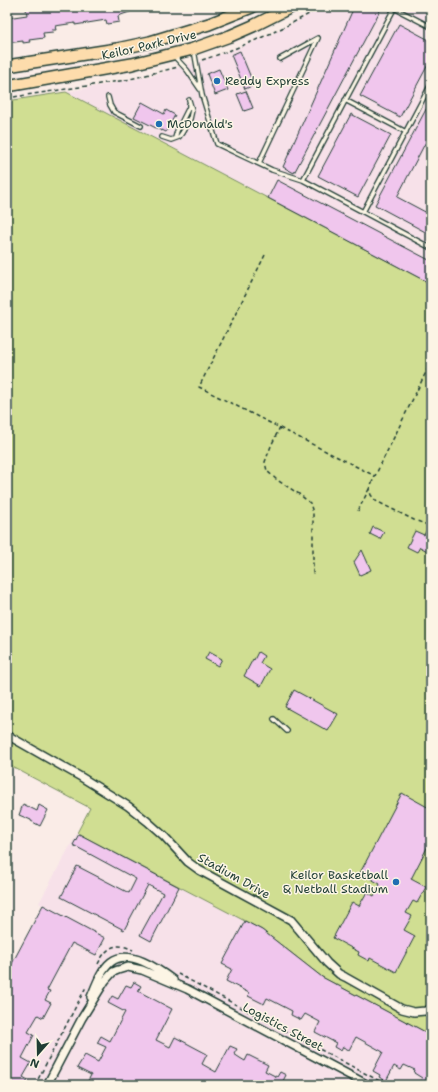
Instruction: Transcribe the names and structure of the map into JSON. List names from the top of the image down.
{
  "streets": {
    "main road": ["Keilor Park Drive"],
    "street": ["Stadium Drive", "Logistics Street"]
  },
  "places": ["Reddy Express", "McDonald's", "Keilor Basketball & Netball Stadium"],
  "north": "bottom"
}
